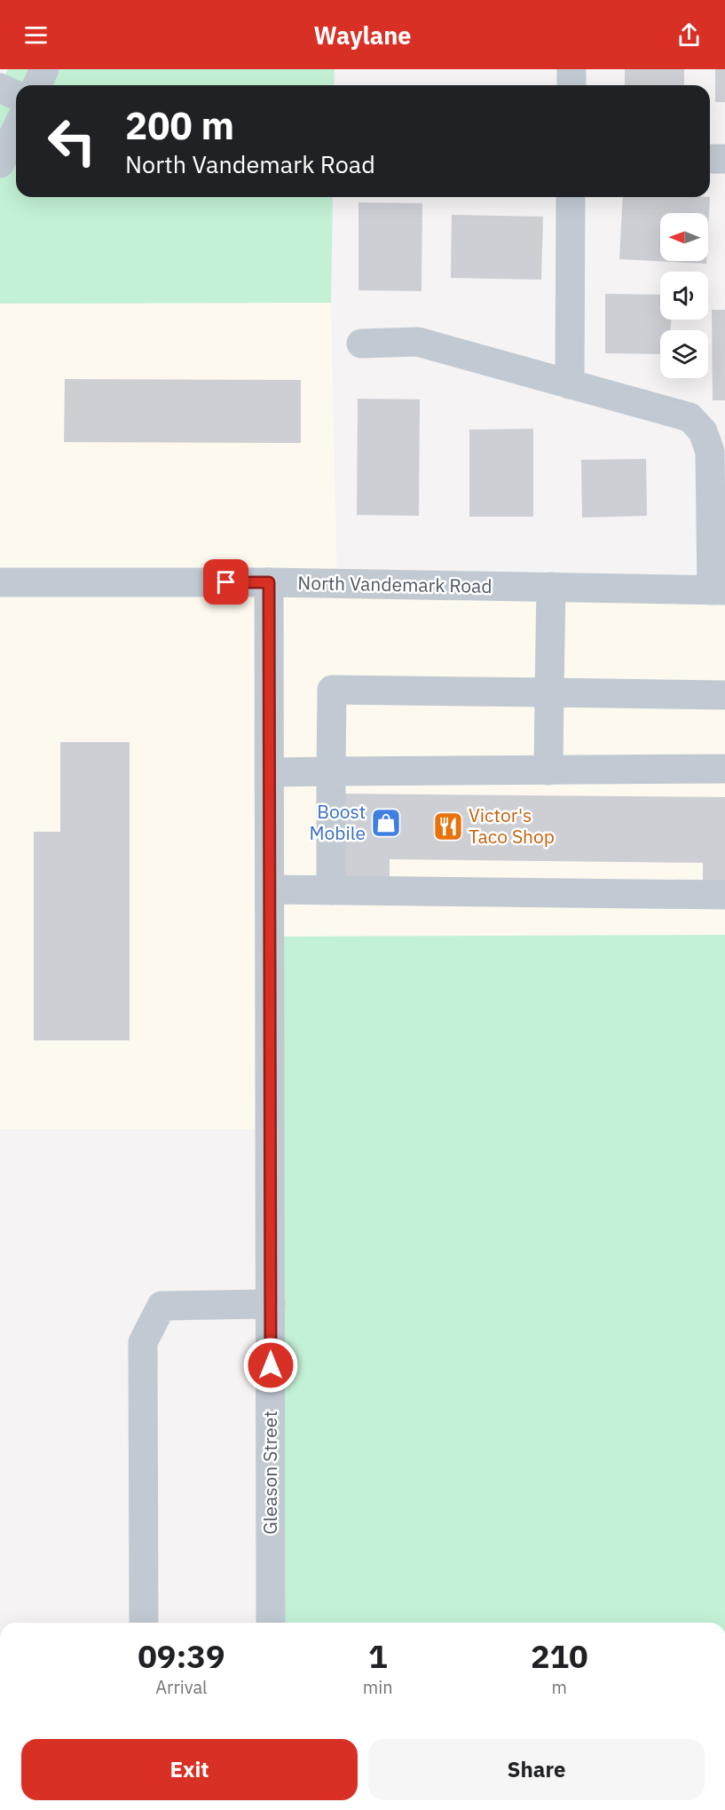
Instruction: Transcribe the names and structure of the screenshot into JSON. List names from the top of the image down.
{
  "streets": {
    "street": ["North Vandemark Road", "Gleason Street"]
  },
  "crossings": [
    ["North Vandemark Road", "Gleason Street"]
  ],
  "places": {
    "shop": ["Boost Mobile"],
    "restaurant": ["Victor's Taco Shop"]
  },
  "north": "left",
  "page": {
    "header": "Waylane",
    "turn": ["200 m", "North Vandemark Road"],
    "eta": [
      "09:39",
      "Arrival",
      "1",
      "min",
      "210",
      "m"
    ],
    "buttons": ["Exit", "Share"]
  }
}
